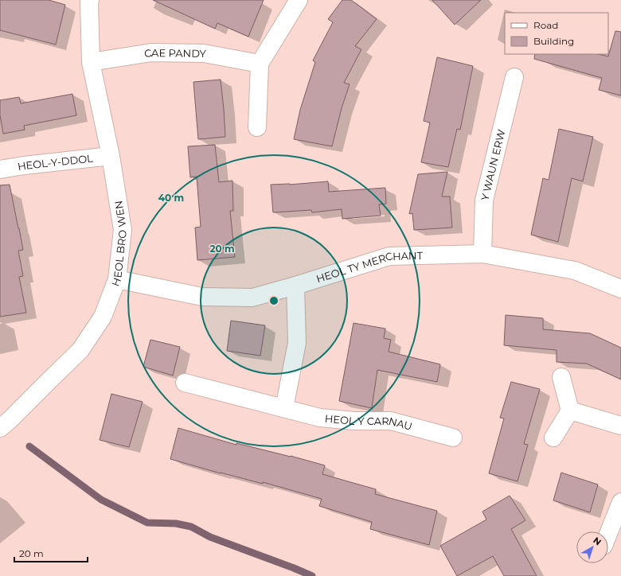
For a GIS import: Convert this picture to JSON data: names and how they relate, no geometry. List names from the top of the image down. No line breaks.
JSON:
{"streets":{"street":["CAE PANDY","HEOL-Y-DDOL","Y WAUN ERW","HEOL BRO WEN","HEOL TY MERCHANT","HEOL Y CARNAU"]},"crossings":[["CAE PANDY","HEOL BRO WEN"],["HEOL-Y-DDOL","HEOL BRO WEN"],["Y WAUN ERW","HEOL TY MERCHANT"],["HEOL BRO WEN","HEOL TY MERCHANT"]],"legend":["Road","Building"],"scale_bar":"20 m","north":"top right","rings":["40 m","20 m"]}
